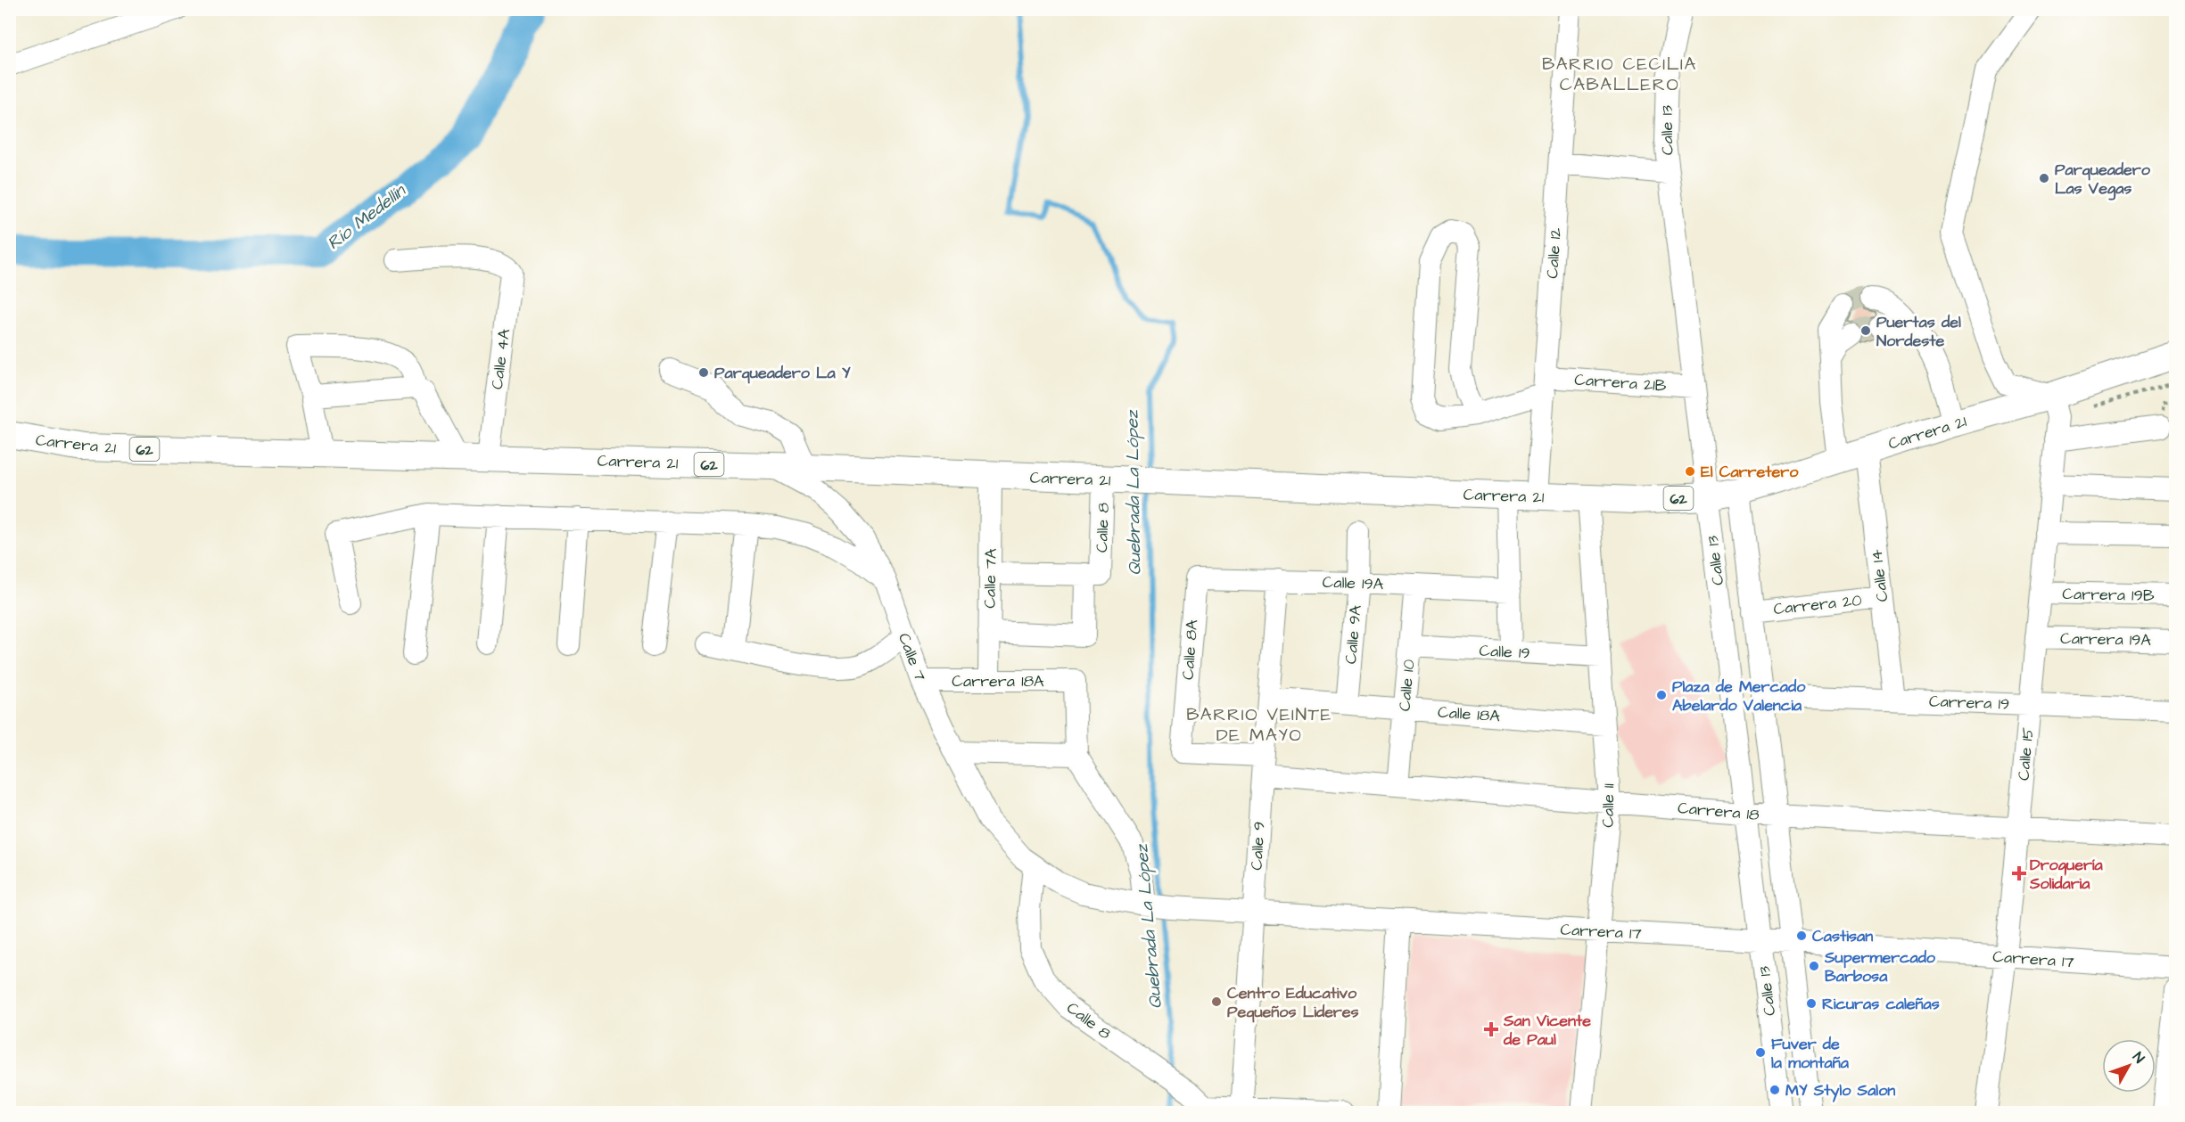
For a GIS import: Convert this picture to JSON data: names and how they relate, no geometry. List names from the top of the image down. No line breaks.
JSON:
{"streets":{"main road":["Carrera 21","62"],"street":["Calle 13","Calle 12","Calle 4A","Carrera 21B","Calle 8","Calle 14","Calle 7A","Calle 19A","Carrera 19B","Carrera 20","Calle 9A","Carrera 19A","Calle 8A","Calle 19","Calle 7","Carrera 18A","Calle 10","Carrera 19","Calle 18A","Calle 15","Calle 11","Carrera 18","Calle 9","Carrera 17"]},"crossings":[["Calle 13","Carrera 21B"],["Calle 13","Carrera 21"],["Calle 13","Carrera 20"],["Calle 13","Carrera 19"],["Calle 13","Carrera 18"],["Calle 13","Carrera 17"],["Calle 12","Carrera 21B"],["Calle 12","Carrera 21"],["Calle 4A","Carrera 21"],["Carrera 21","Calle 8"],["Carrera 21","Calle 14"],["Carrera 21","Calle 7A"],["Carrera 21","Calle 7"],["Carrera 21","Calle 15"],["Carrera 21","Calle 11"],["Calle 8","Calle 7A"],["Calle 8","Calle 7"],["Calle 8","Carrera 17"],["Calle 14","Carrera 20"],["Calle 14","Carrera 19"],["Calle 7A","Carrera 18A"],["Calle 19A","Calle 9A"],["Calle 19A","Calle 8A"],["Calle 19A","Calle 10"],["Calle 19A","Calle 9"],["Carrera 19B","Calle 15"],["Calle 9A","Calle 18A"],["Carrera 19A","Calle 15"],["Calle 8A","Carrera 18"],["Calle 19","Calle 10"],["Calle 19","Calle 11"],["Calle 7","Carrera 18A"],["Calle 7","Carrera 17"],["Calle 10","Calle 18A"],["Calle 10","Carrera 18"],["Carrera 19","Calle 15"],["Calle 18A","Calle 11"],["Calle 18A","Calle 9"],["Calle 15","Carrera 18"],["Calle 15","Carrera 17"],["Calle 11","Carrera 18"],["Calle 11","Carrera 17"],["Carrera 18","Calle 9"],["Calle 9","Carrera 17"]],"districts":["BARRIO CECILIA CABALLERO","BARRIO VEINTE DE MAYO"],"water":["Río Medellín","Quebrada La López"],"places":{"other":["Parqueadero Las Vegas","Puertas del Nordeste","Parqueadero La Y","El Carretero","Plaza de Mercado Abelardo Valencia","Castisan","Supermercado Barbosa","Centro Educativo Pequeños Lideres","Ricuras caleñas","Fuver de la montaña","MY Stylo Salon"],"health":["Droguería Solidaria","San Vicente de Paul"]},"north":"top right"}
